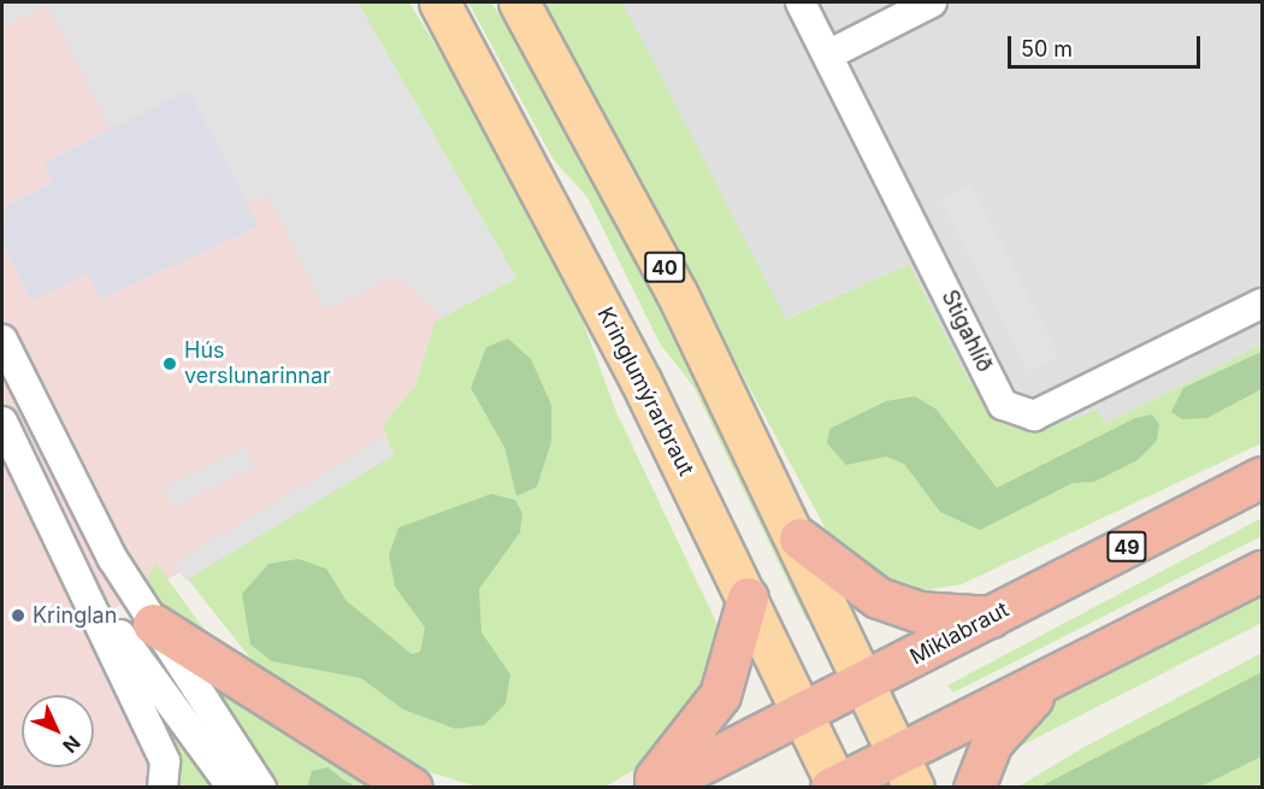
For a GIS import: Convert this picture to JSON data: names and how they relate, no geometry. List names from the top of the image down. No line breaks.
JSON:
{"streets":{"highway":["49","Miklabraut"],"main road":["40","Kringlumýrarbraut"],"street":["Stigahlíð"]},"crossings":[["40","Miklabraut"],["Kringlumýrarbraut","Miklabraut"]],"places":["Hús verslunarinnar","Kringlan"],"scale_bar":"50 m","north":"bottom right"}
